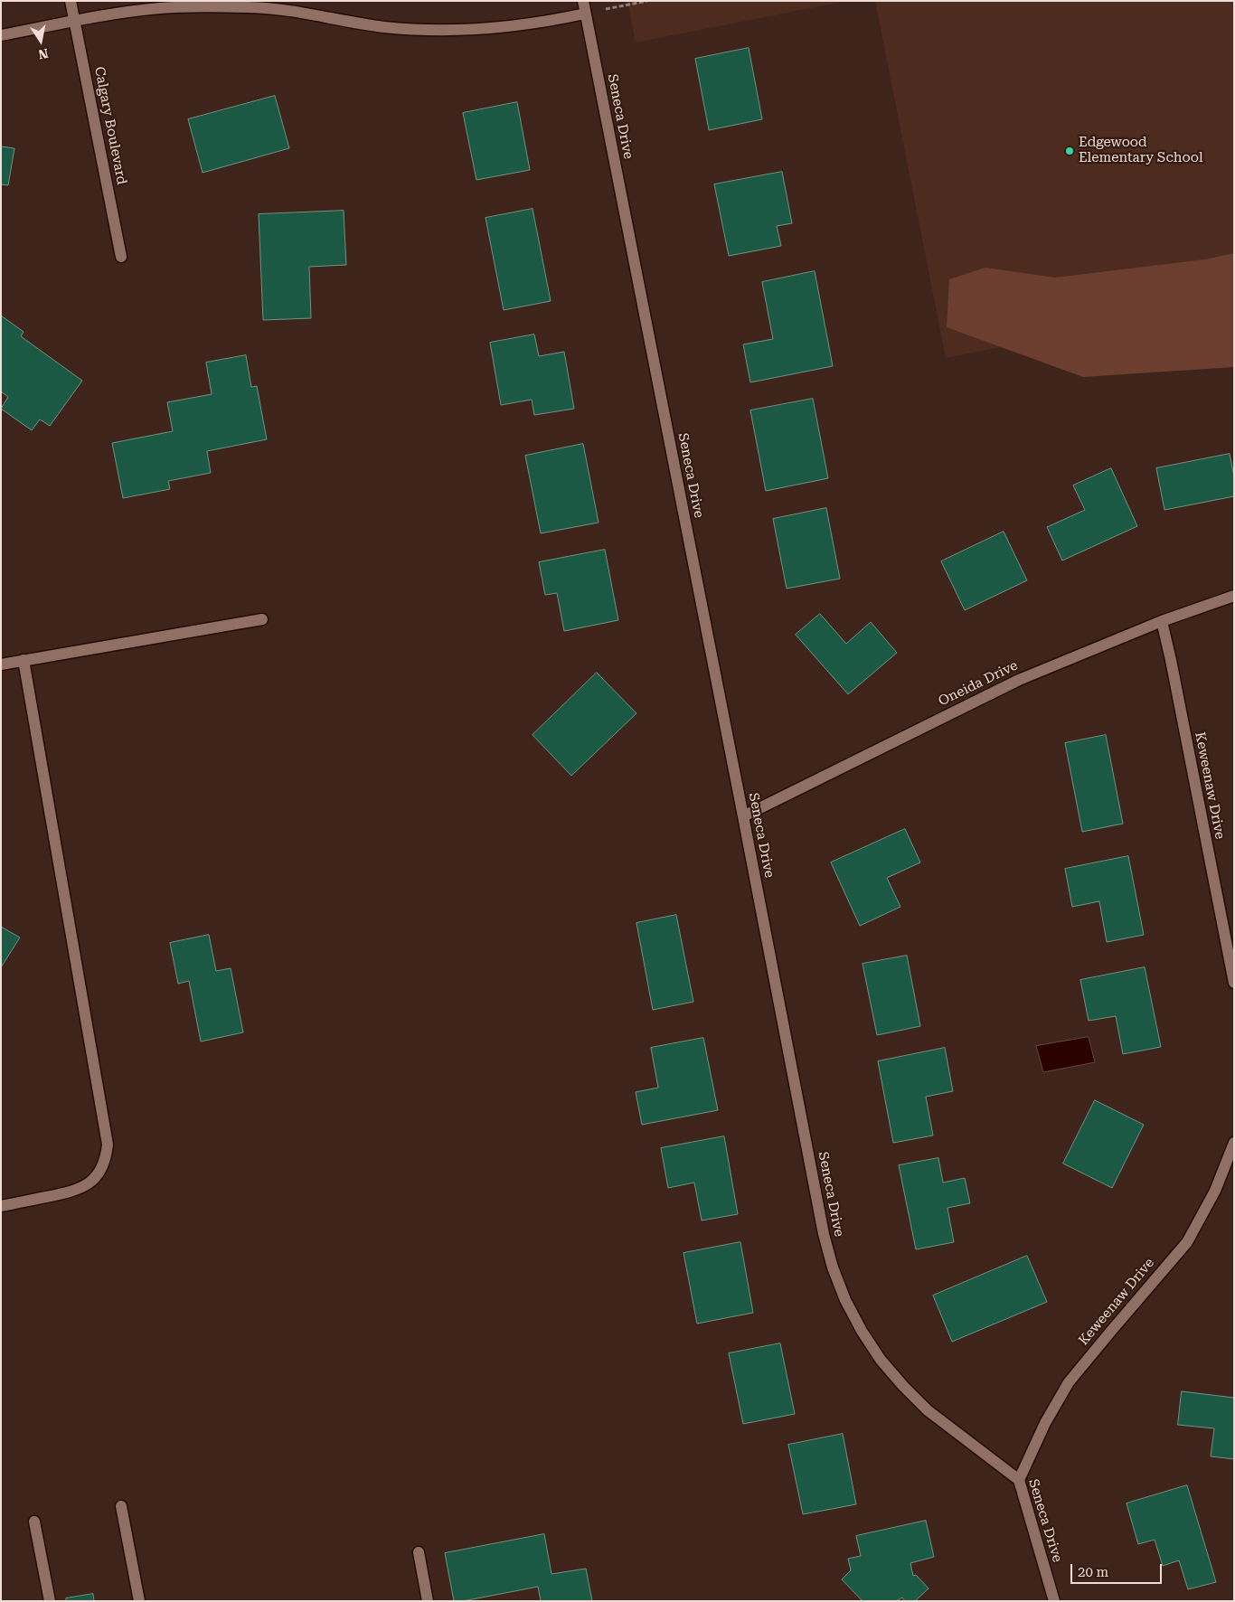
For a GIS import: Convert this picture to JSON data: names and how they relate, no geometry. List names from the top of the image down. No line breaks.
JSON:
{"streets":{"street":["Seneca Drive","Calgary Boulevard","Oneida Drive","Keweenaw Drive"]},"crossings":[["Seneca Drive","Oneida Drive"],["Seneca Drive","Keweenaw Drive"],["Oneida Drive","Keweenaw Drive"]],"places":["Edgewood Elementary School"],"scale_bar":"20 m","north":"bottom"}
